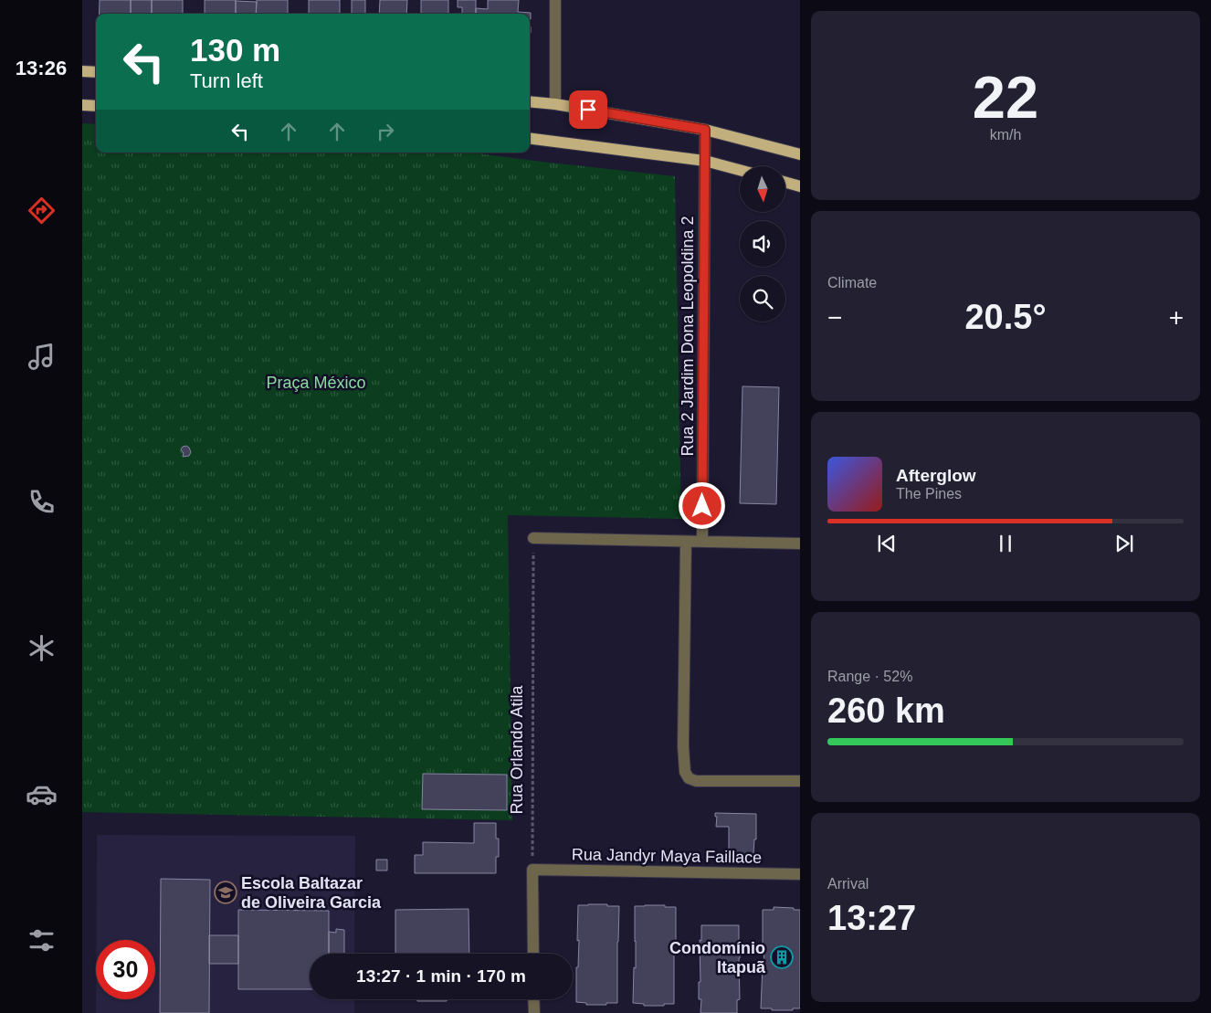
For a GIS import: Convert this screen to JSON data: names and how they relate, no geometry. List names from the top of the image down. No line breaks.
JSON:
{"streets":{"street":["Rua 2 Jardim Dona Leopoldina 2","Rua Jandyr Maya Faillace"],"path":["Rua Orlando Atila"]},"crossings":[["Rua Orlando Atila","Rua Jandyr Maya Faillace"]],"parks":["Praça México"],"places":{"school or university":["Escola Baltazar de Oliveira Garcia"],"building":["Condomínio Itapuã"]},"north":"bottom","page":{"tabs":"13:26","tile":[["22","km/h"],"Climate",["Range · 52%","260 km"],["Arrival","13:27"]],"turn":["130 m","Turn left"],"heat":["−","20.5°","+"],"song":["Afterglow","The Pines"],"limit":"30","trip":"13:27 · 1 min · 170 m"}}
